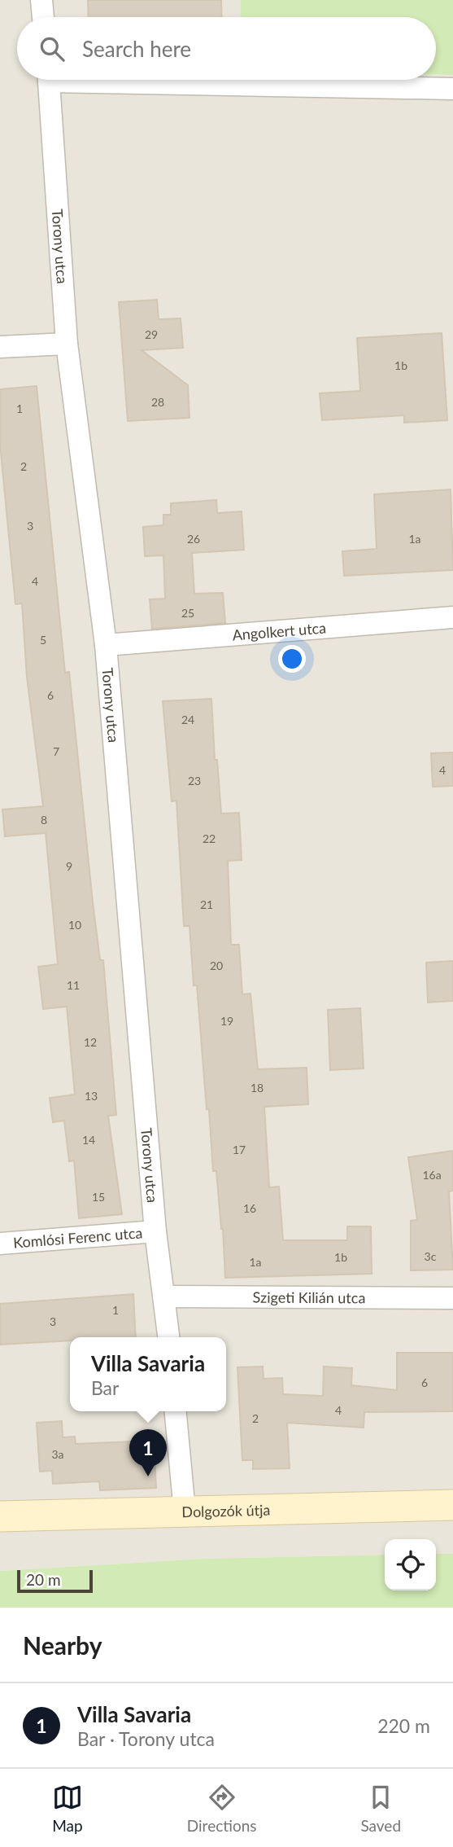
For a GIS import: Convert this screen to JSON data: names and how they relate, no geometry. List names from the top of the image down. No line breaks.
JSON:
{"streets":{"main road":["Dolgozók útja"],"street":["Torony utca","Angolkert utca","Komlósi Ferenc utca","Szigeti Kilián utca"]},"crossings":[["Torony utca","Angolkert utca"],["Torony utca","Komlósi Ferenc utca"],["Torony utca","Szigeti Kilián utca"]],"house_numbers":["29","1b","28","1","2","3","26","1a","4","25","5","6","24","7","4","23","8","22","9","21","10","20","11","19","12","18","13","14","17","16a","15","16","3c","1b","1a","1","3","6","4","2","3a"],"scale_bar":"20 m","page":{"search":"Search here","popup":["Villa Savaria","Bar"],"pins":"1","scale":"20 m","heading":"Nearby","list":[{"mark":"1","name":"Villa Savaria","note":"Bar · Torony utca","value":"220 m"}],"nav":["Map","Directions","Saved"]}}
